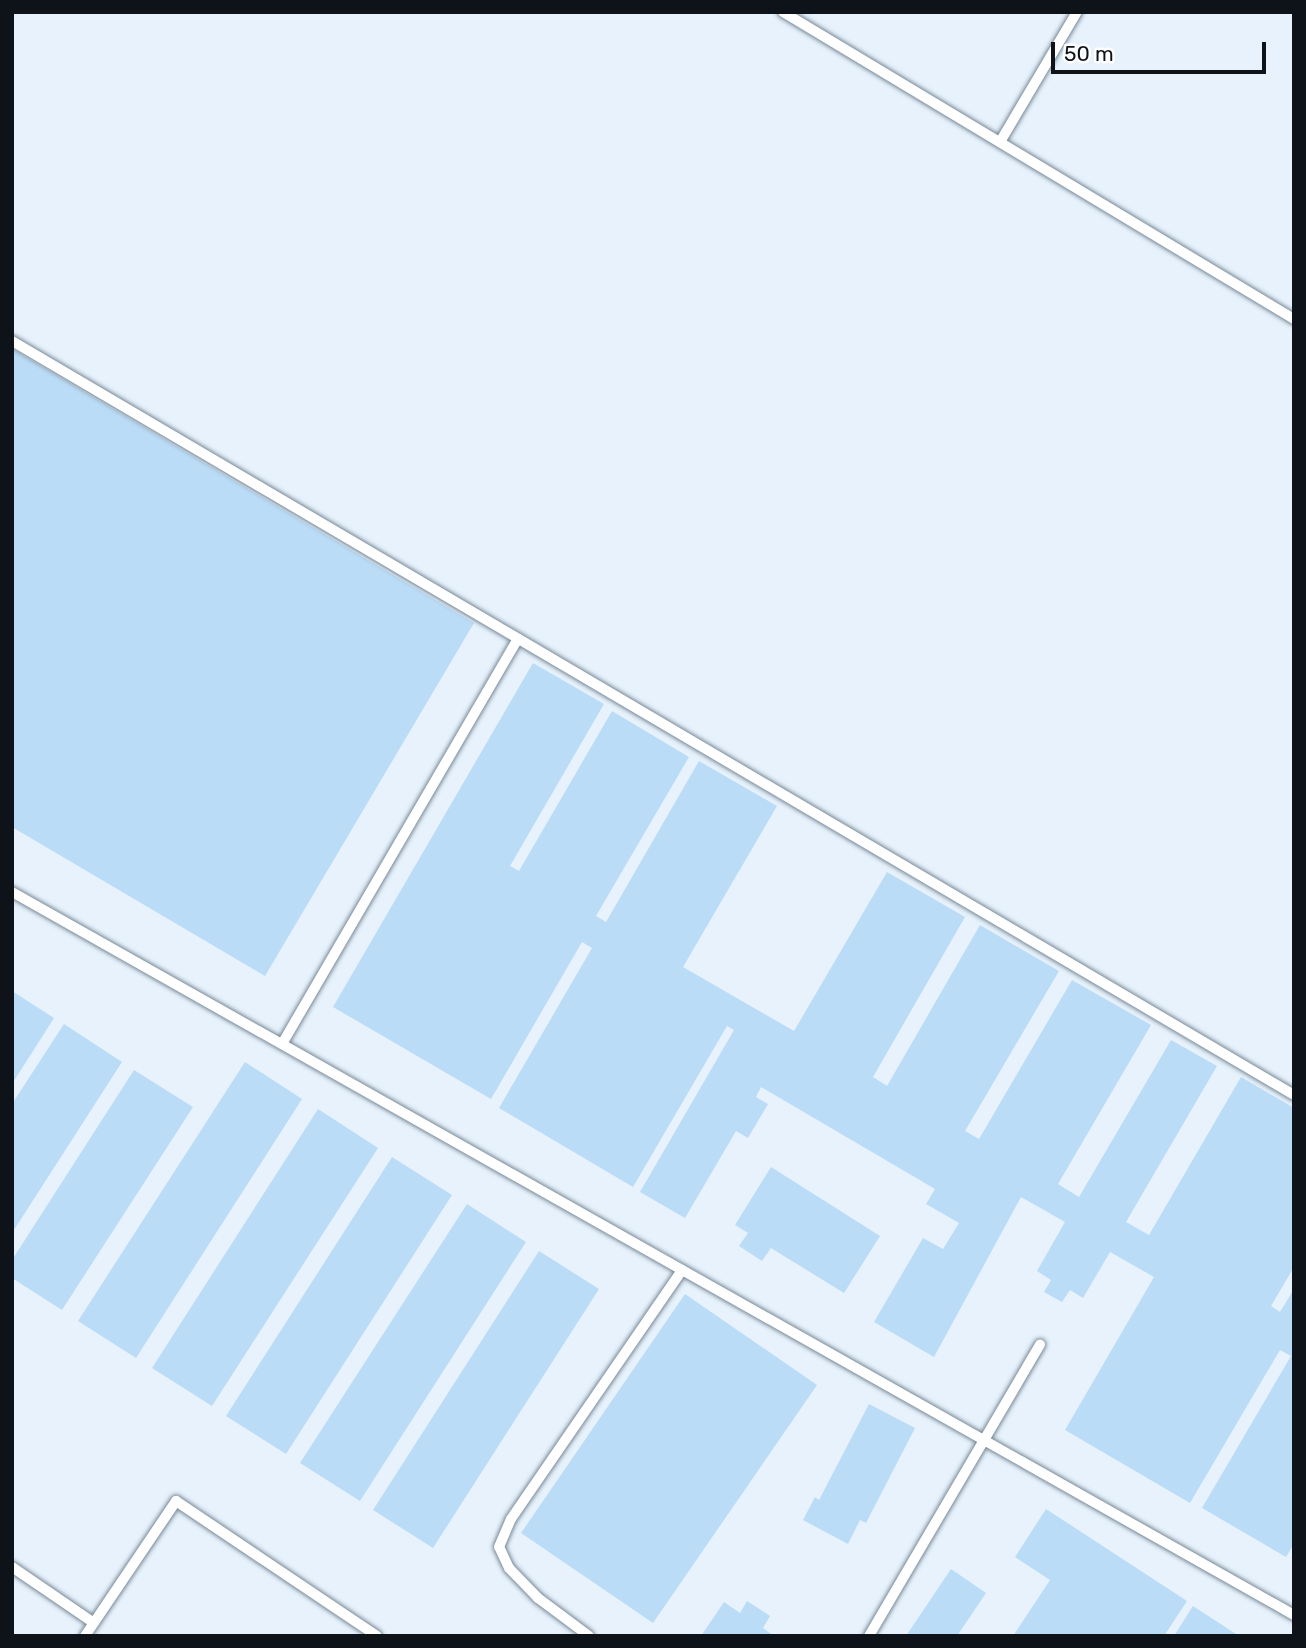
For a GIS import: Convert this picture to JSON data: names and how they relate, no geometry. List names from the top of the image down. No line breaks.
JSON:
{"scale_bar":"50 m"}
